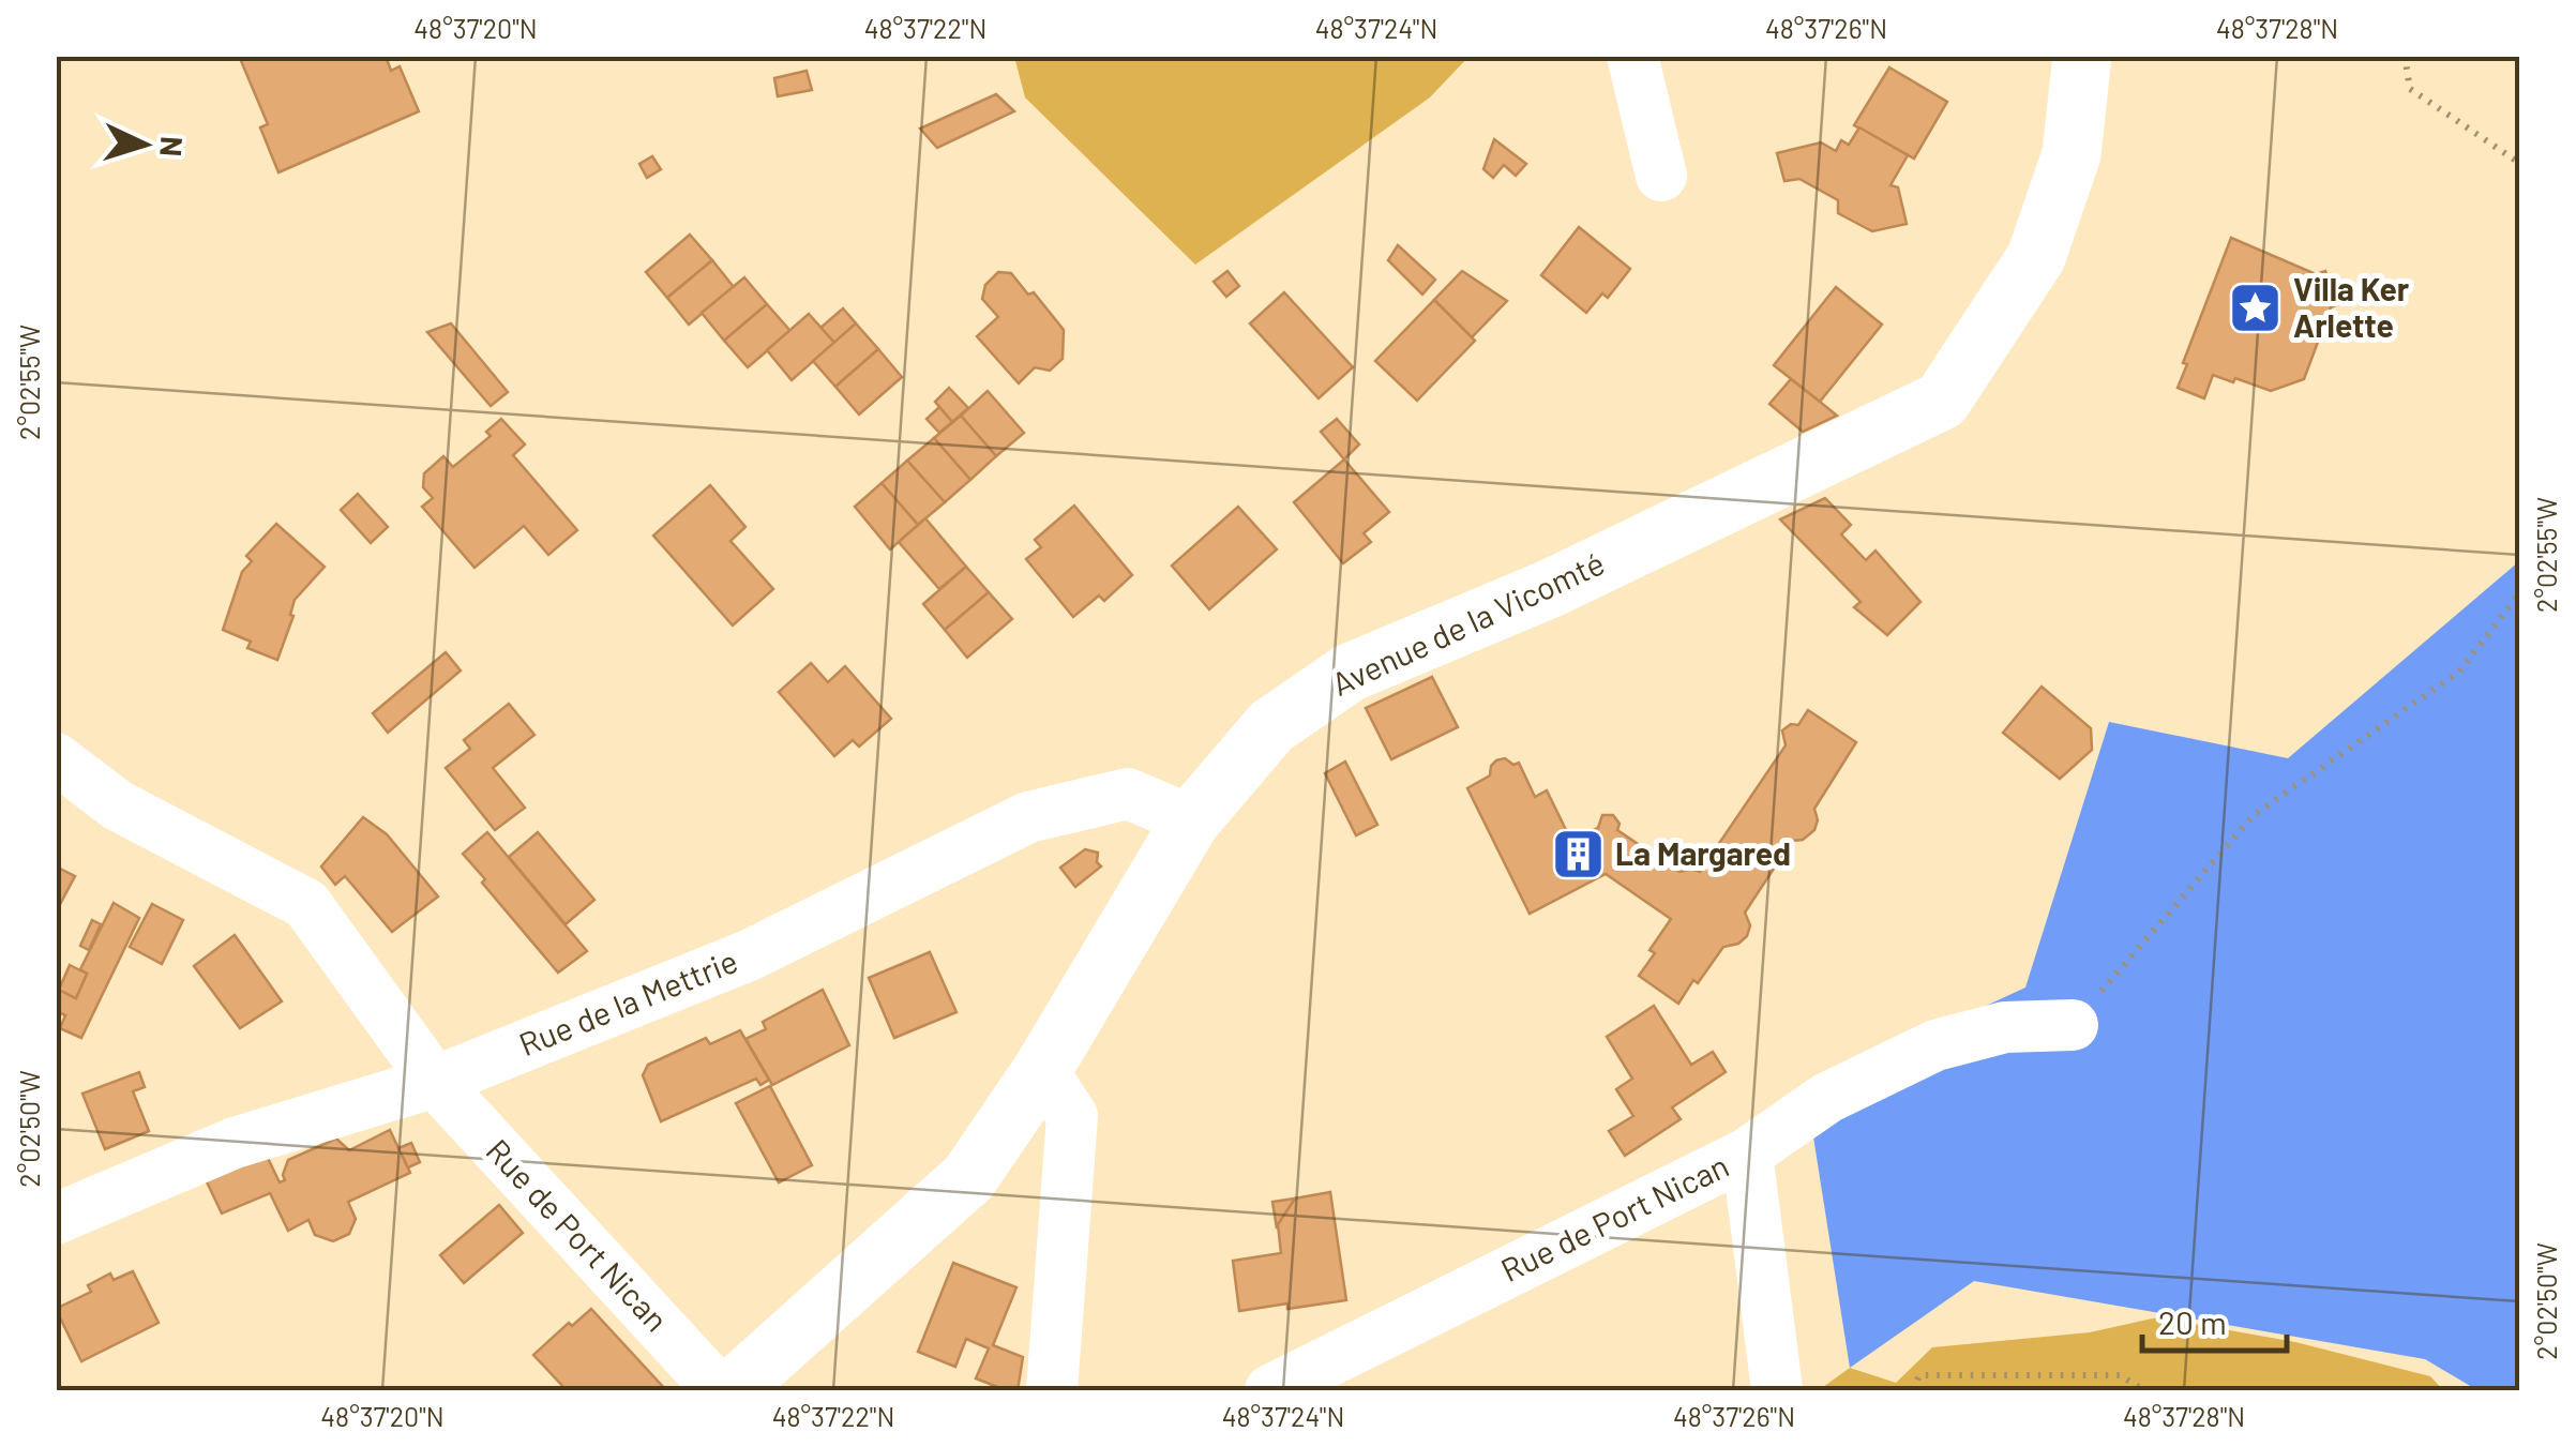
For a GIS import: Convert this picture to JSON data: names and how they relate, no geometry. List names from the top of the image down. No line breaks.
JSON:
{"streets":{"main road":["Avenue de la Vicomté"],"street":["Rue de la Mettrie","Rue de Port Nican"]},"crossings":[["Avenue de la Vicomté","Rue de la Mettrie"],["Rue de la Mettrie","Rue de Port Nican"]],"places":{"place":["Villa Ker Arlette"],"building":["La Margared"]},"scale_bar":"20 m","north":"right","coordinates":["48°37'20\"N","48°37'22\"N","48°37'24\"N","48°37'26\"N","48°37'28\"N","2°02'55\"W","2°02'50\"W"]}
